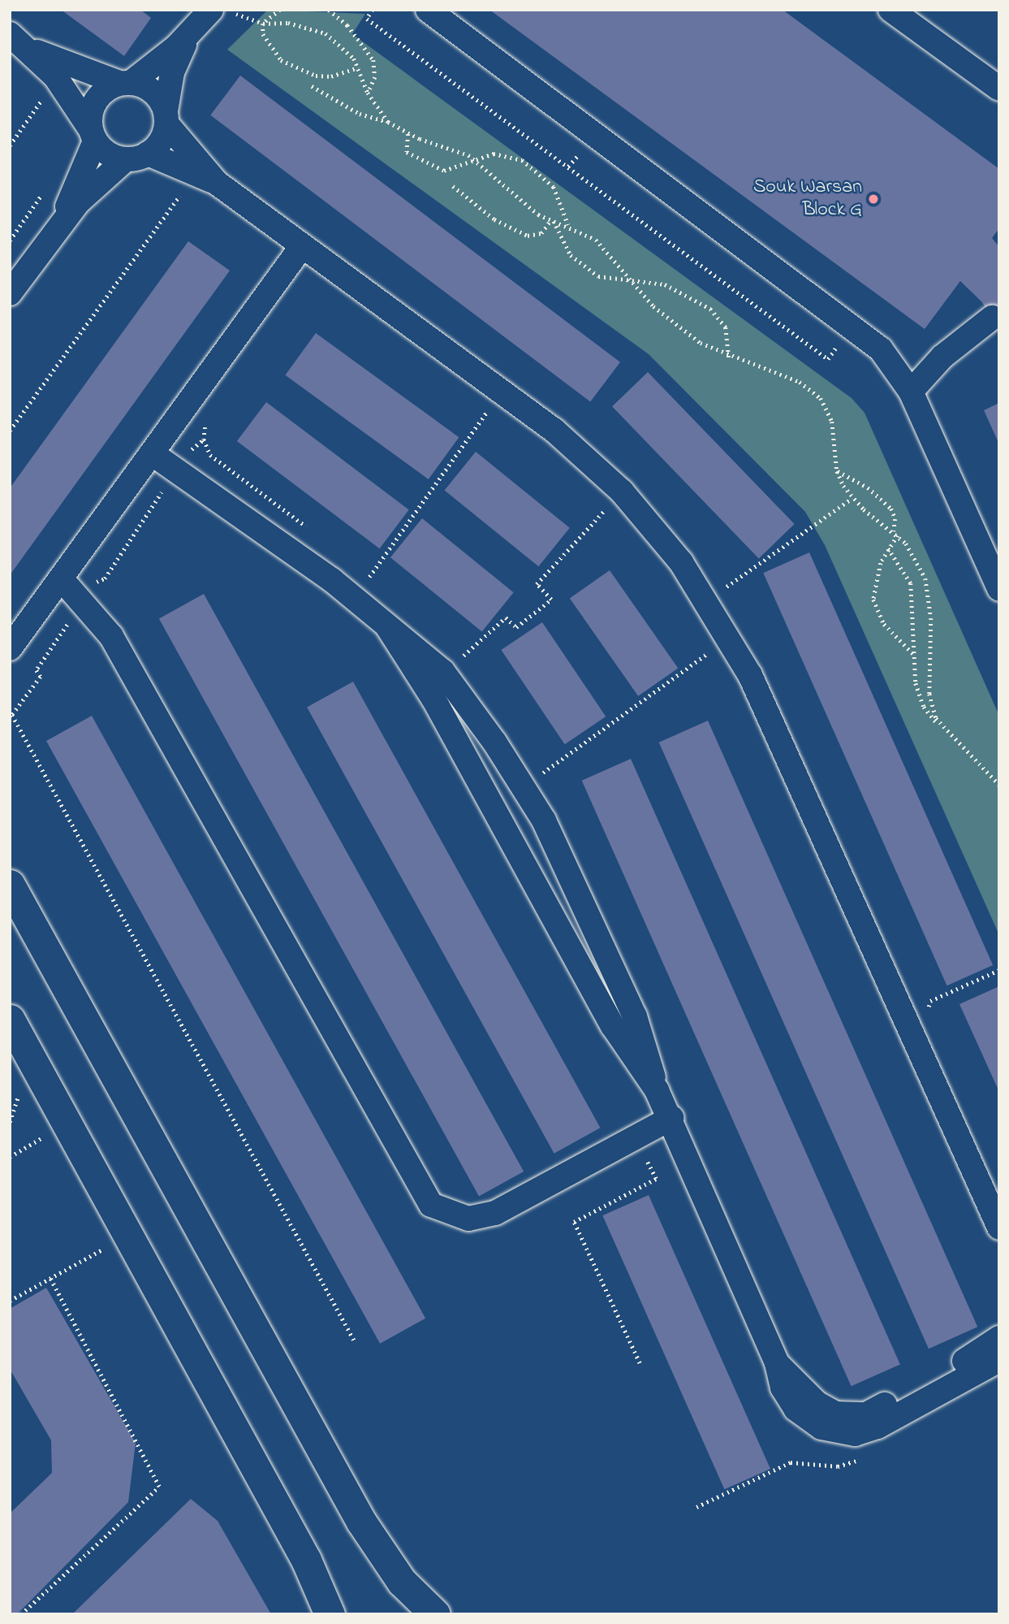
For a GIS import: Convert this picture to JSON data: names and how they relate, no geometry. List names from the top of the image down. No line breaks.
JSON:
{"places":["Souk Warsan Block G"]}
